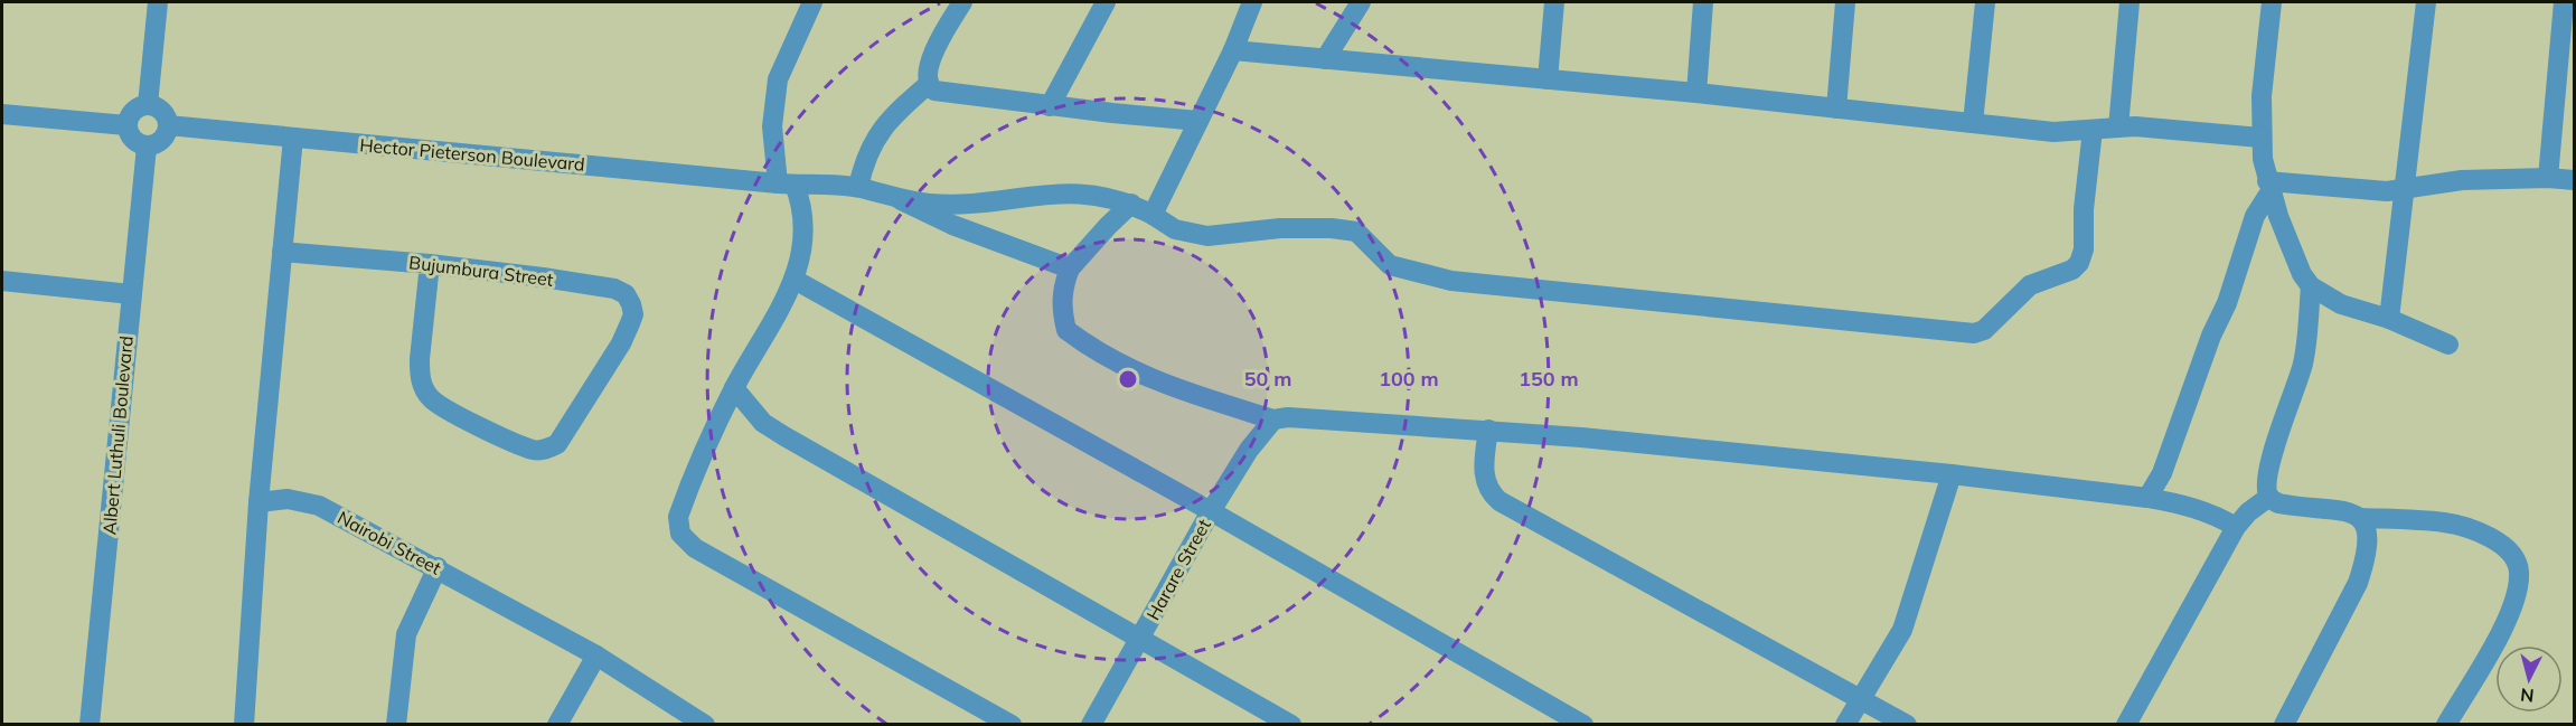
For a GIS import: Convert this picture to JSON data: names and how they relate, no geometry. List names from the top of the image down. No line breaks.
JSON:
{"streets":{"street":["Hector Pieterson Boulevard","Bujumbura Street","Albert Luthuli Boulevard","Nairobi Street","Harare Street"]},"crossings":[["Hector Pieterson Boulevard","Albert Luthuli Boulevard"]],"north":"bottom","rings":["50 m","100 m","150 m"]}
